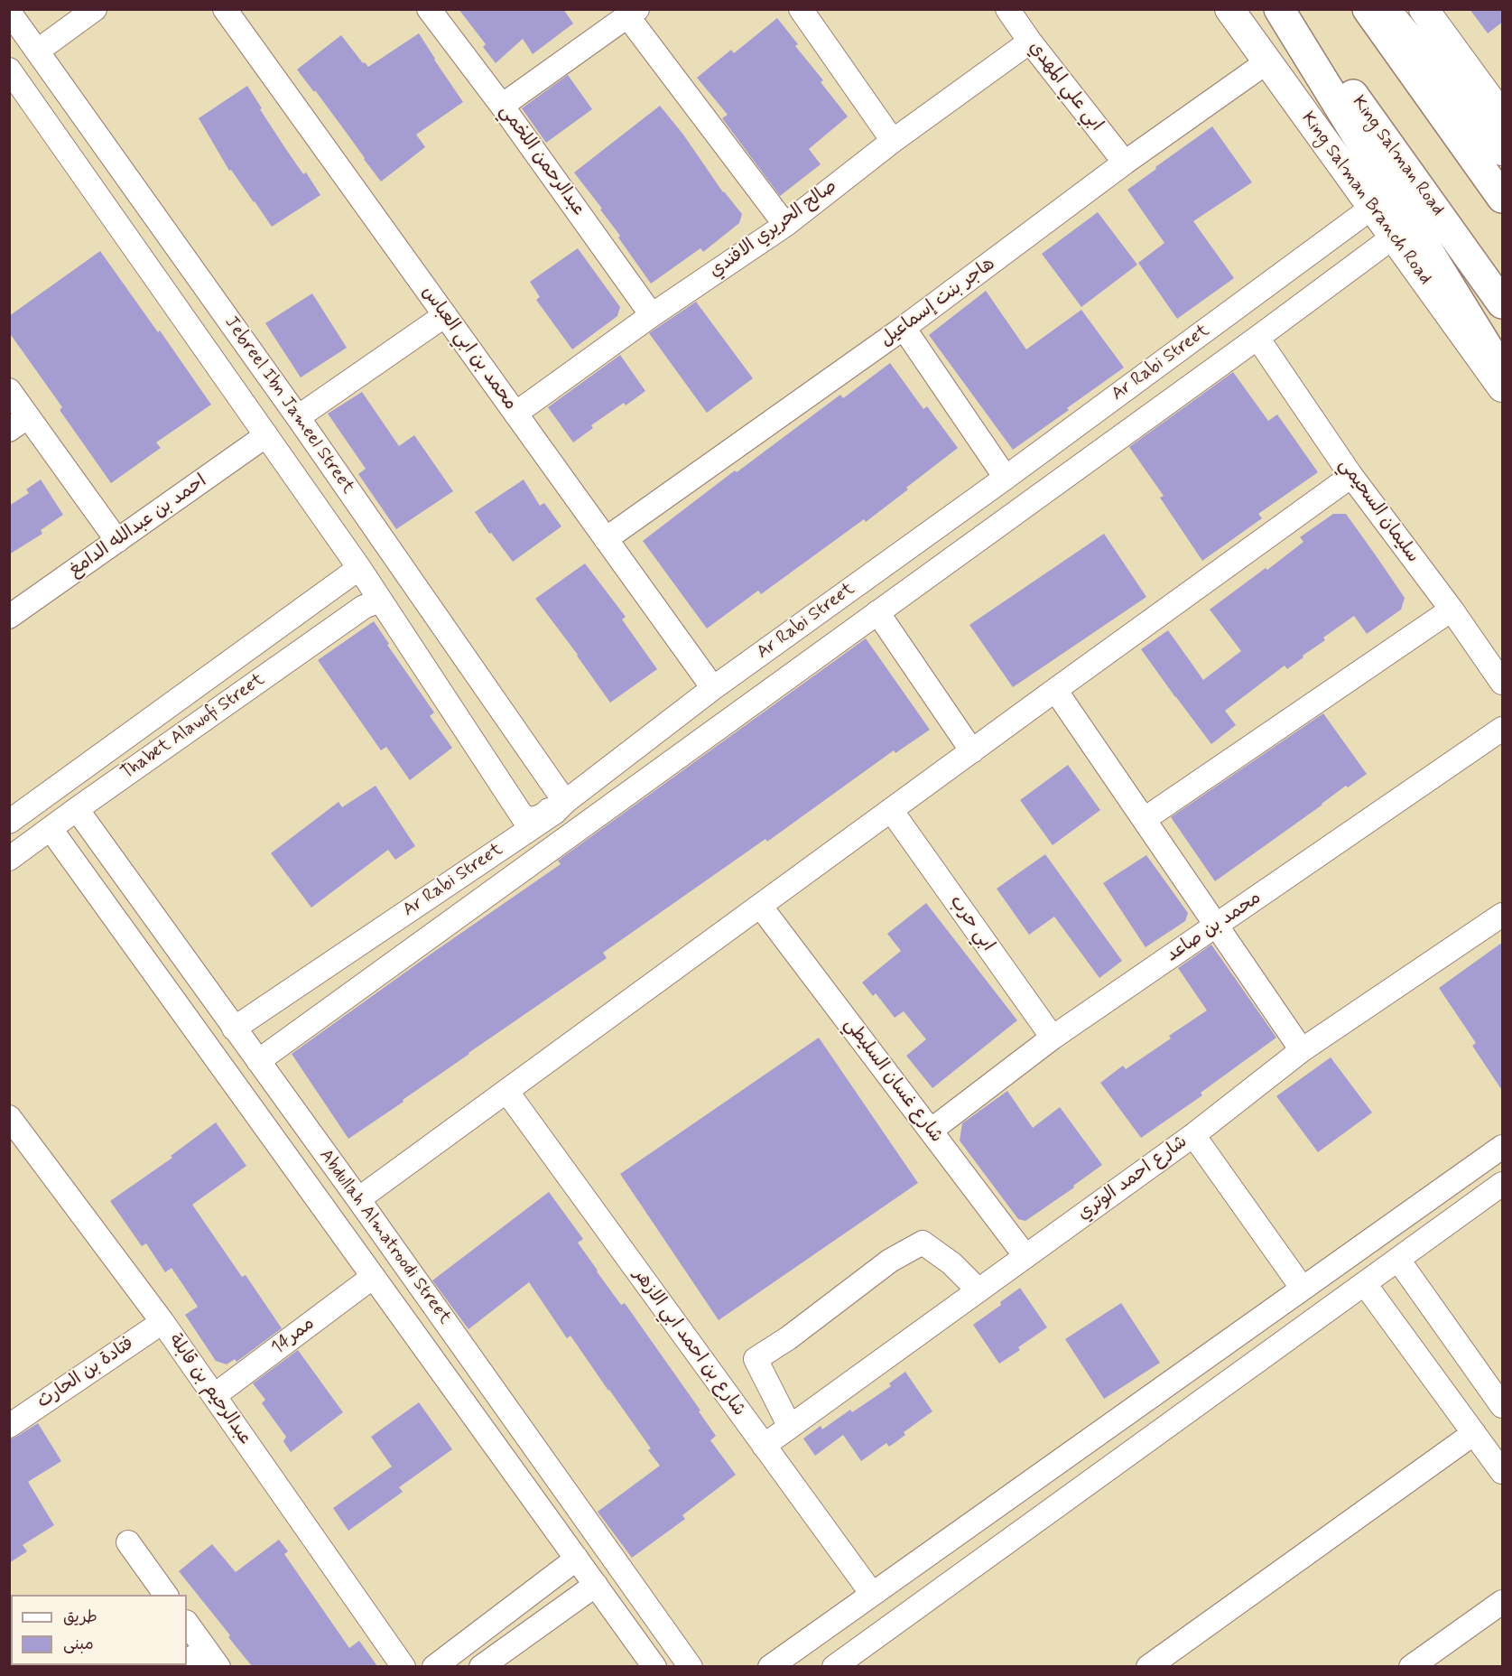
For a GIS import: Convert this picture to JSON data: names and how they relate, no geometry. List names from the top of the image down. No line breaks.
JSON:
{"streets":{"highway":["King Salman Road"],"main road":["King Salman Branch Road"],"street":["ابي علي المهدي","عبدالرحمن اللخمي","صالح الحريري الافندي","هاجر بنت إسماعيل","محمد بن ابي العباس","Ar Rabi Street","Jebreel Ibn Jameel Street","سليمان السحيمي","احمد بن عبدالله الدامغ","Thabet Alawofi Street","ابي حرب","محمد بن صاعد","شارع غسان السليطي","شارع احمد الوتري","Abdullah Almatroodi Street","ممر14","شارع بن احمد ابي الازهر","فتادة بن الحارث","عبدالرحيم بن قابلة"]},"crossings":[["ابي علي المهدي","صالح الحريري الافندي"],["ابي علي المهدي","هاجر بنت إسماعيل"],["عبدالرحمن اللخمي","صالح الحريري الافندي"],["King Salman Branch Road","هاجر بنت إسماعيل"],["King Salman Branch Road","Ar Rabi Street"],["صالح الحريري الافندي","محمد بن ابي العباس"],["هاجر بنت إسماعيل","محمد بن ابي العباس"],["محمد بن ابي العباس","Ar Rabi Street"],["Ar Rabi Street","Jebreel Ibn Jameel Street"],["Ar Rabi Street","سليمان السحيمي"],["Ar Rabi Street","Abdullah Almatroodi Street"],["Jebreel Ibn Jameel Street","احمد بن عبدالله الدامغ"],["Jebreel Ibn Jameel Street","Thabet Alawofi Street"],["Thabet Alawofi Street","Abdullah Almatroodi Street"],["ابي حرب","محمد بن صاعد"],["محمد بن صاعد","شارع غسان السليطي"],["شارع غسان السليطي","شارع احمد الوتري"],["شارع احمد الوتري","شارع بن احمد ابي الازهر"],["Abdullah Almatroodi Street","ممر14"],["ممر14","عبدالرحيم بن قابلة"],["فتادة بن الحارث","عبدالرحيم بن قابلة"]],"legend":["طريق","مبنى"]}
